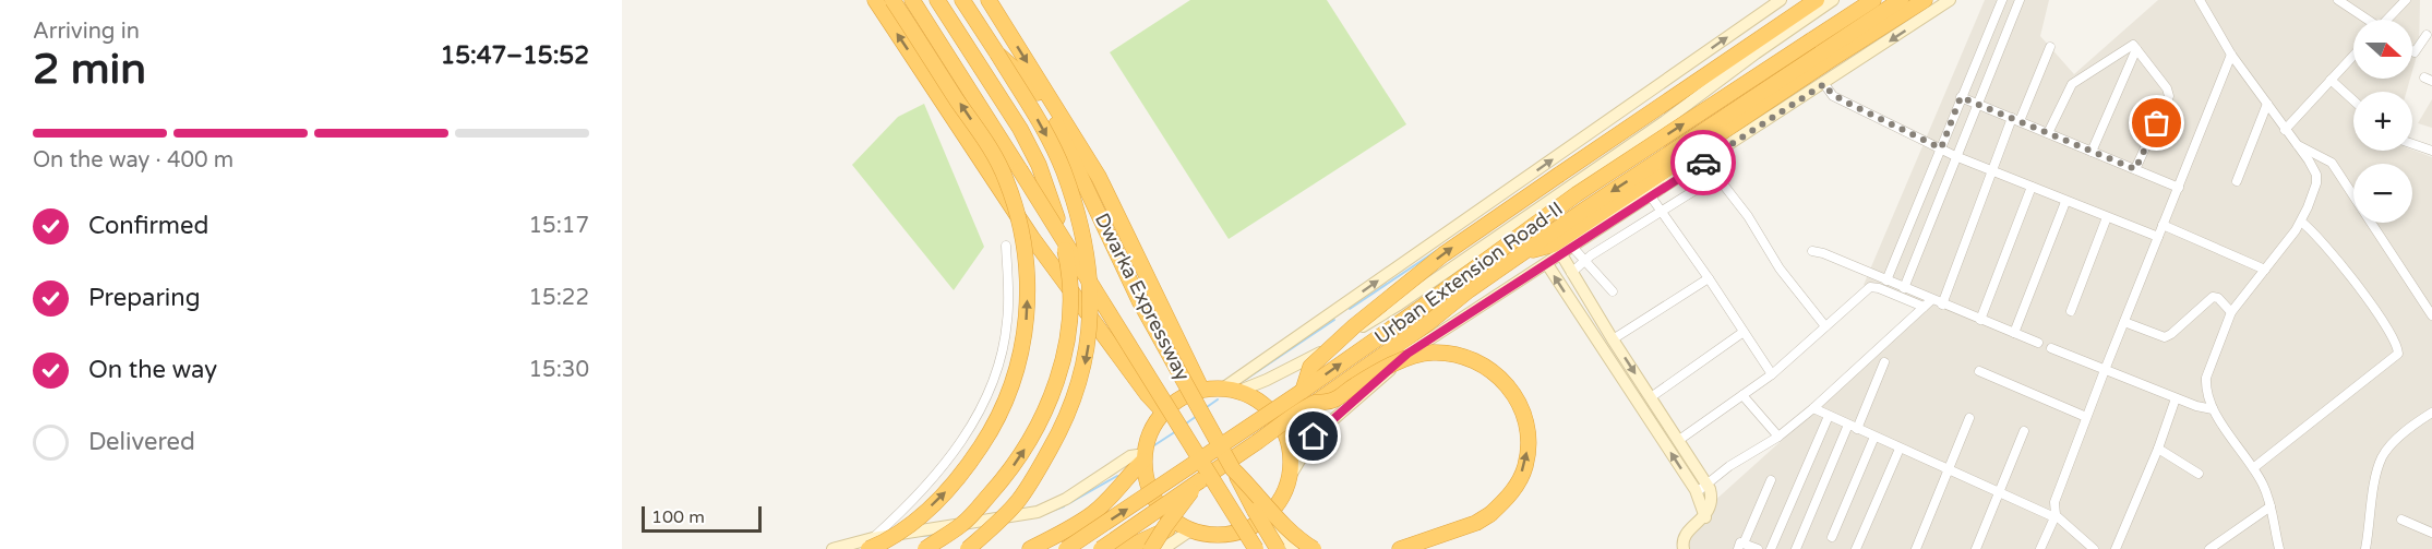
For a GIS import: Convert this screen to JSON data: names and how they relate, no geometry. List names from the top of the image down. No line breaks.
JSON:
{"streets":{"highway":["Urban Extension Road-II","Dwarka Expressway"]},"scale_bar":"100 m","north":"right","page":{"heading":["2 min","Arriving in","15:47–15:52"],"map_buttons":["+","−"],"bar":"On the way · 400 m","list":[["Confirmed","15:17"],["Preparing","15:22"],["On the way","15:30"],"Delivered"],"scale":"100 m"}}
